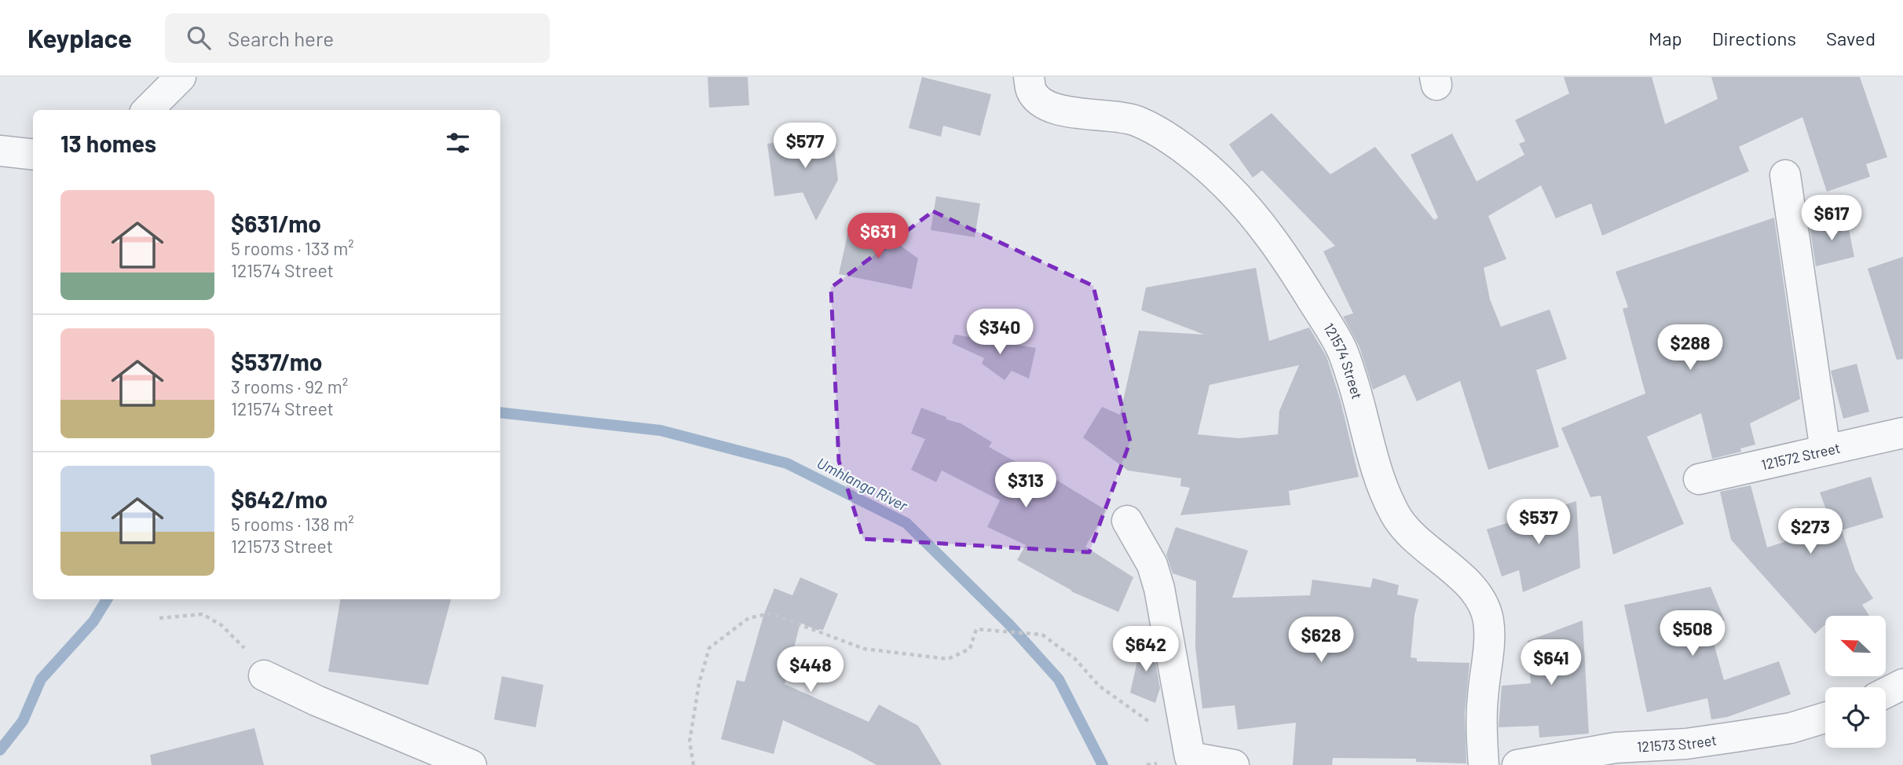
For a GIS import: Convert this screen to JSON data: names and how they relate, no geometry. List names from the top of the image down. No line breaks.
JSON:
{"streets":{"street":["121574 Street","121572 Street","121573 Street"]},"water":["Umhlanga River"],"north":"top left","page":{"header":"Keyplace","search":"Search here","nav":["Map","Directions","Saved"],"heading":"13 homes","price":["$577","$617","$631","$340","$288","$313","$537","$273","$508","$628","$642","$641","$448"],"list":[{"name":"$631/mo","note":"5 rooms · 133 m² · 121574 Street"},{"name":"$537/mo","note":"3 rooms · 92 m² · 121574 Street"},{"name":"$642/mo","note":"5 rooms · 138 m² · 121573 Street"}]}}
